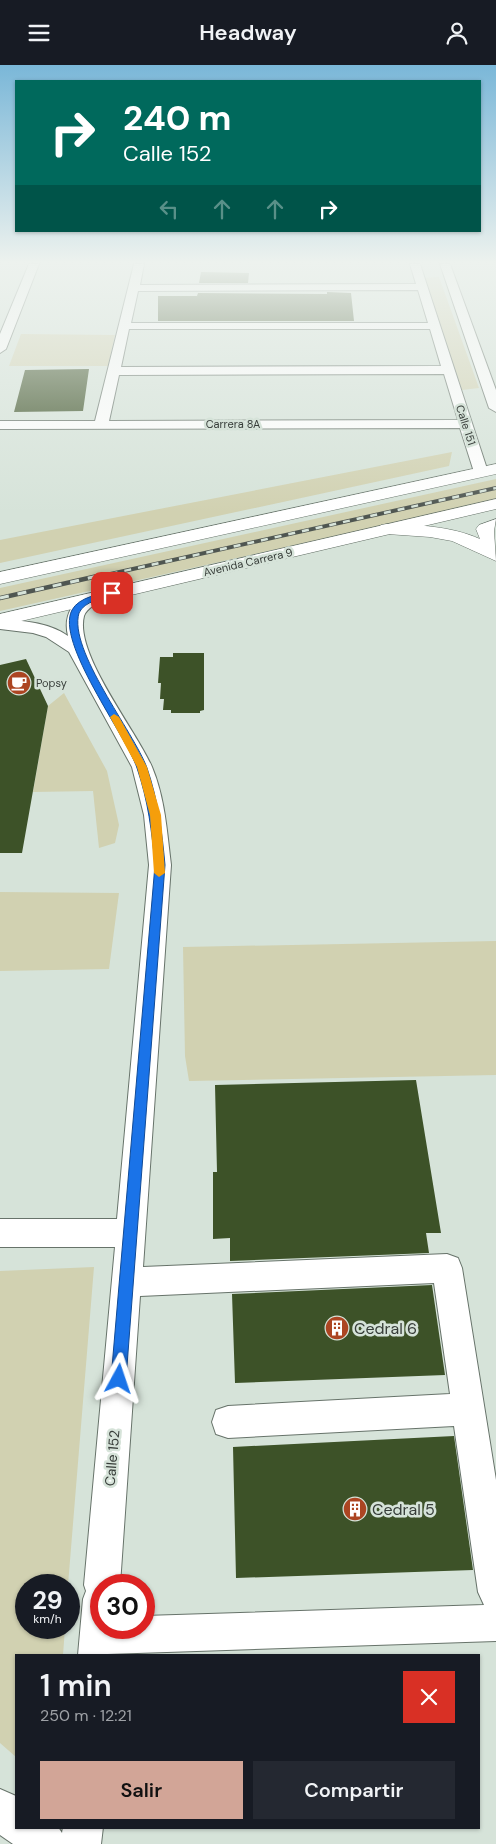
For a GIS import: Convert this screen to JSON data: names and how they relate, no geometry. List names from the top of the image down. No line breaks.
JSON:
{"streets":{"main road":["Avenida Carrera 9"],"street":["Carrera 8A","Calle 151","Calle 152"]},"crossings":[["Carrera 8A","Calle 151"],["Avenida Carrera 9","Calle 152"]],"places":{"cafe":["Popsy"],"building":["Cedral 6","Cedral 5"]},"page":{"header":"Headway","turn":["240 m","Calle 152"],"speed":"29 km/h","limit":"30","heading":["1 min","250 m · 12:21"],"buttons":["Salir","Compartir"]}}
